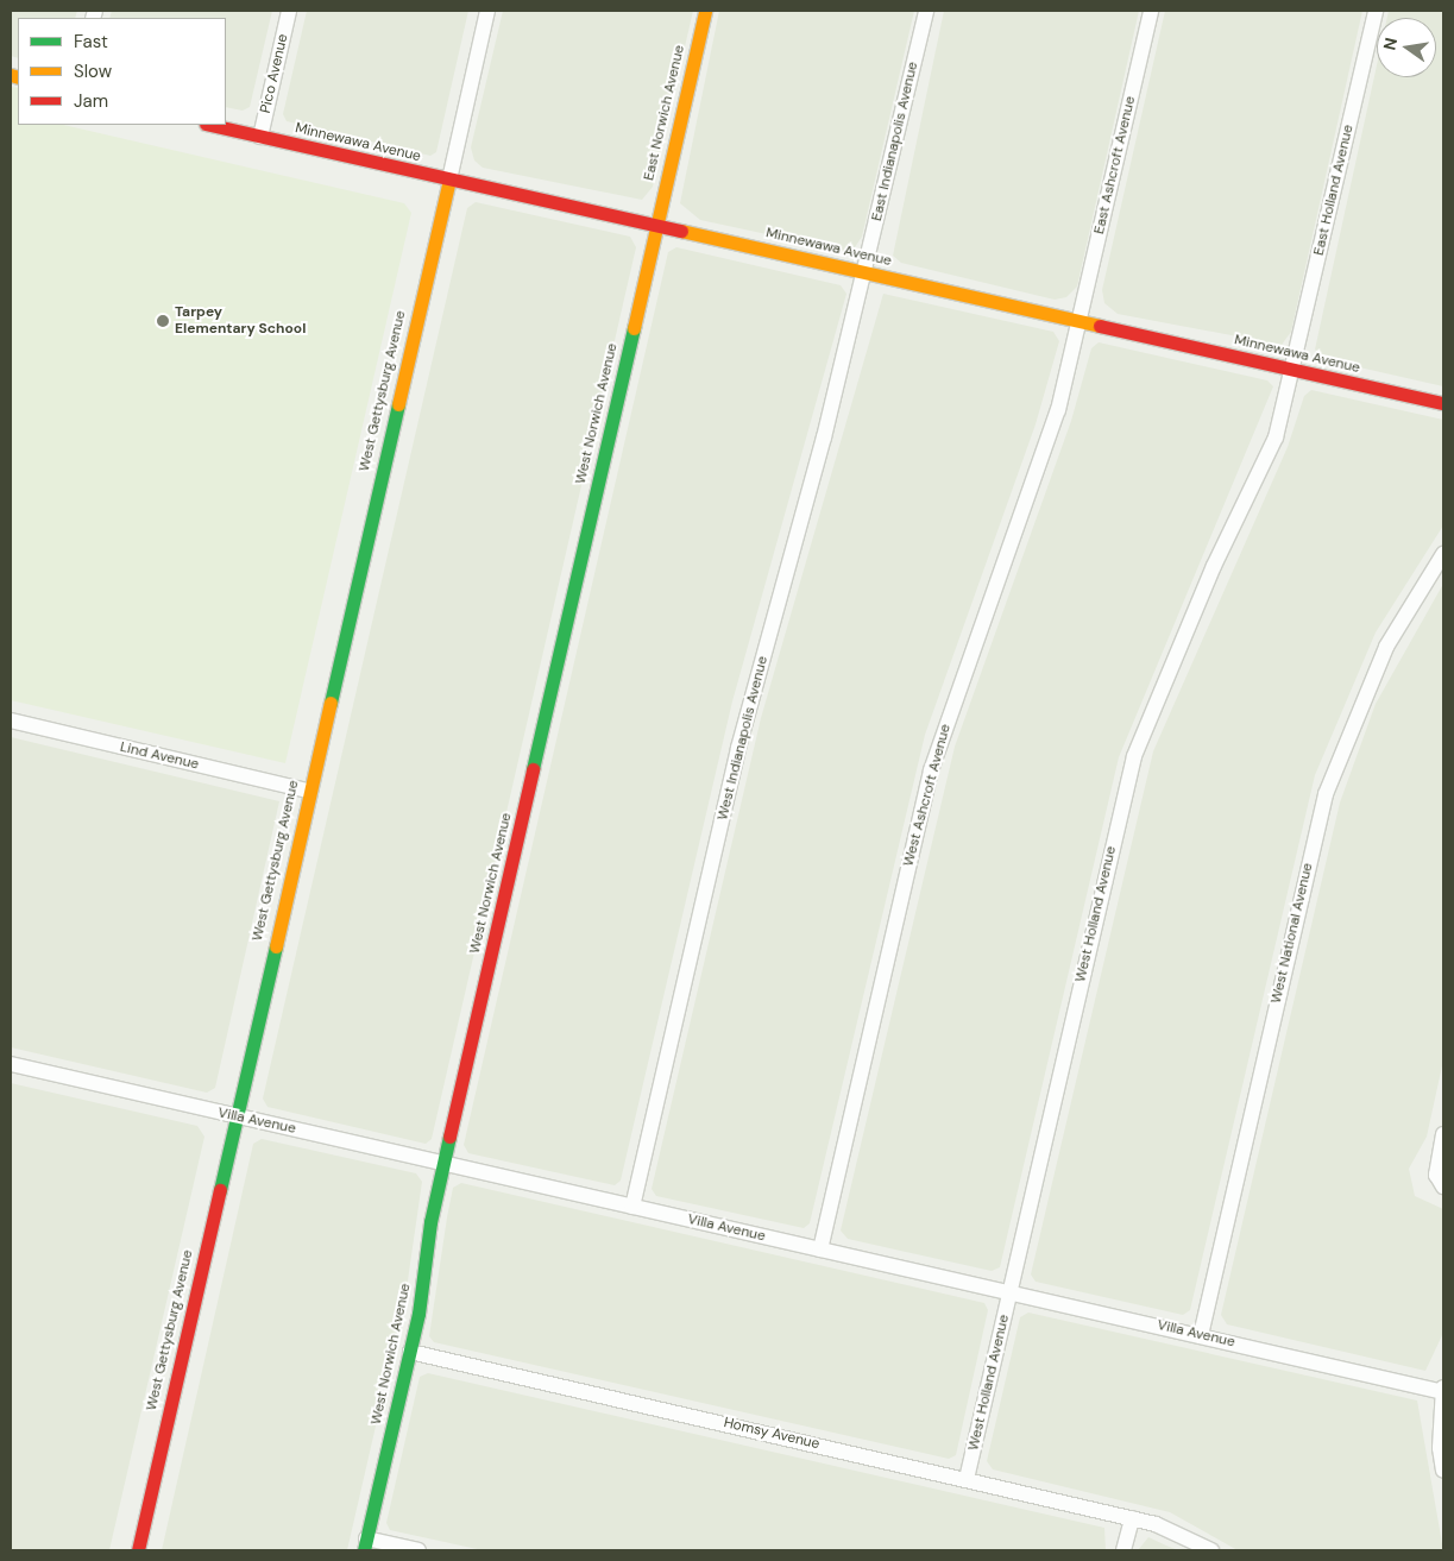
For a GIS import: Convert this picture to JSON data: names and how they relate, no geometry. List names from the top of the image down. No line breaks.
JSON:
{"streets":{"street":["Pico Avenue","East Norwich Avenue","East Indianapolis Avenue","Minnewawa Avenue","East Ashcroft Avenue","East Holland Avenue","West Gettysburg Avenue","West Norwich Avenue","West Indianapolis Avenue","Lind Avenue","West Ashcroft Avenue","West Holland Avenue","West National Avenue","Villa Avenue","Homsy Avenue"]},"crossings":[["Pico Avenue","Minnewawa Avenue"],["East Norwich Avenue","Minnewawa Avenue"],["East Norwich Avenue","West Norwich Avenue"],["East Indianapolis Avenue","Minnewawa Avenue"],["East Indianapolis Avenue","West Indianapolis Avenue"],["Minnewawa Avenue","East Ashcroft Avenue"],["Minnewawa Avenue","East Holland Avenue"],["Minnewawa Avenue","West Gettysburg Avenue"],["Minnewawa Avenue","West Norwich Avenue"],["Minnewawa Avenue","West Indianapolis Avenue"],["Minnewawa Avenue","West Ashcroft Avenue"],["Minnewawa Avenue","West Holland Avenue"],["East Ashcroft Avenue","West Ashcroft Avenue"],["East Holland Avenue","West Holland Avenue"],["West Gettysburg Avenue","Lind Avenue"],["West Gettysburg Avenue","Villa Avenue"],["West Norwich Avenue","Villa Avenue"],["West Norwich Avenue","Homsy Avenue"],["West Indianapolis Avenue","Villa Avenue"],["West Ashcroft Avenue","Villa Avenue"],["West Holland Avenue","Villa Avenue"],["West Holland Avenue","Homsy Avenue"],["West National Avenue","Villa Avenue"]],"places":["Tarpey Elementary School"],"legend":["Fast","Slow","Jam"],"north":"left"}
